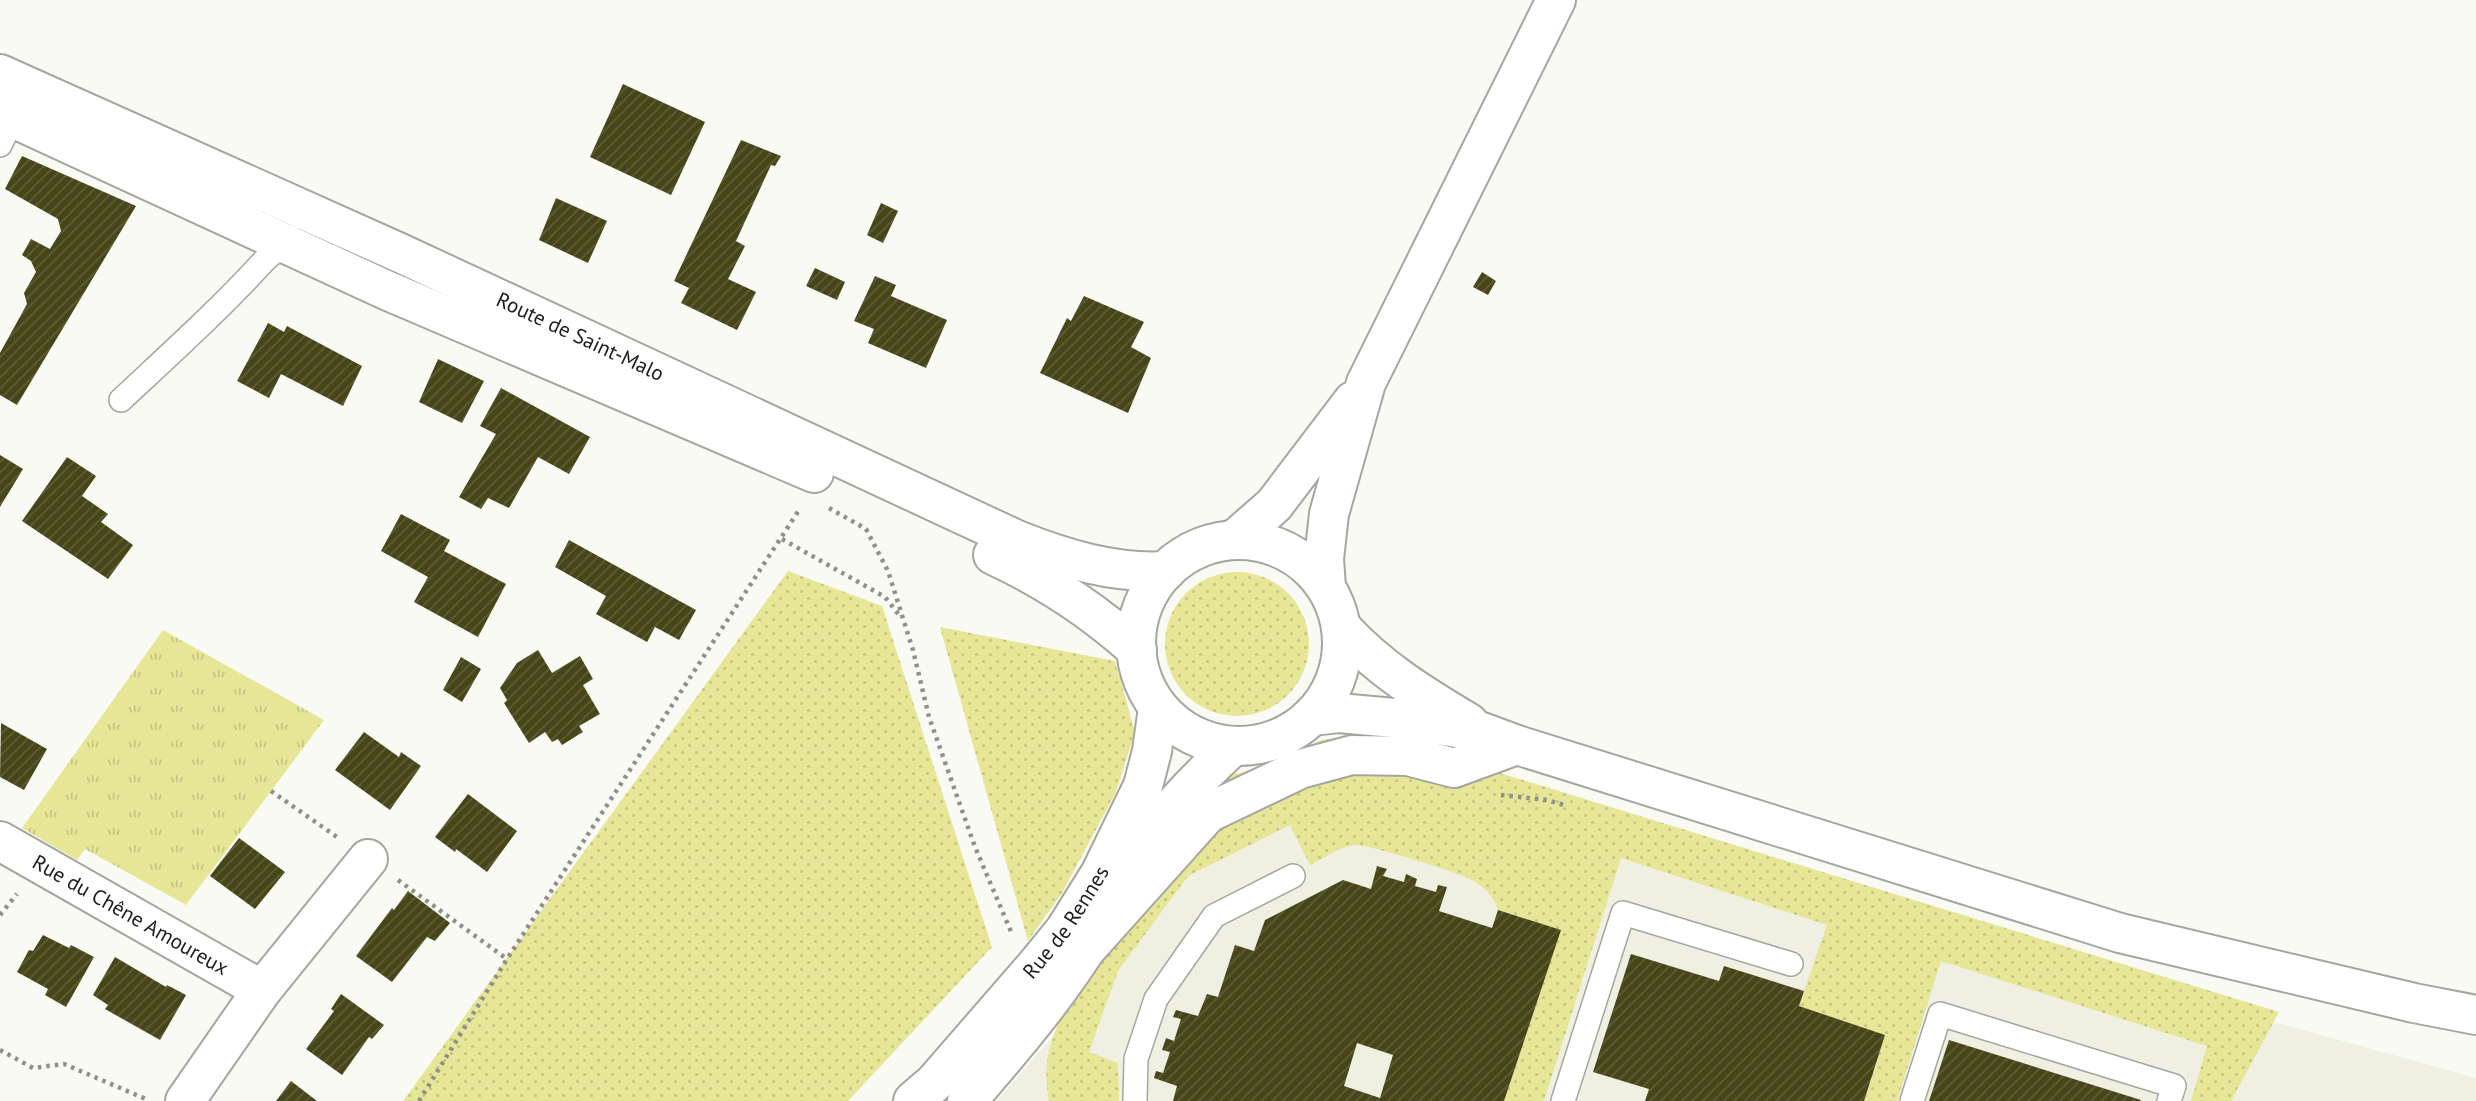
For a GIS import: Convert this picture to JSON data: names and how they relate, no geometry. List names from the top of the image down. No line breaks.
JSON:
{"streets":{"main road":["Route de Saint-Malo","Rue du Chêne Amoureux","Rue de Rennes"]},"crossings":[["Route de Saint-Malo","Rue de Rennes"]]}
